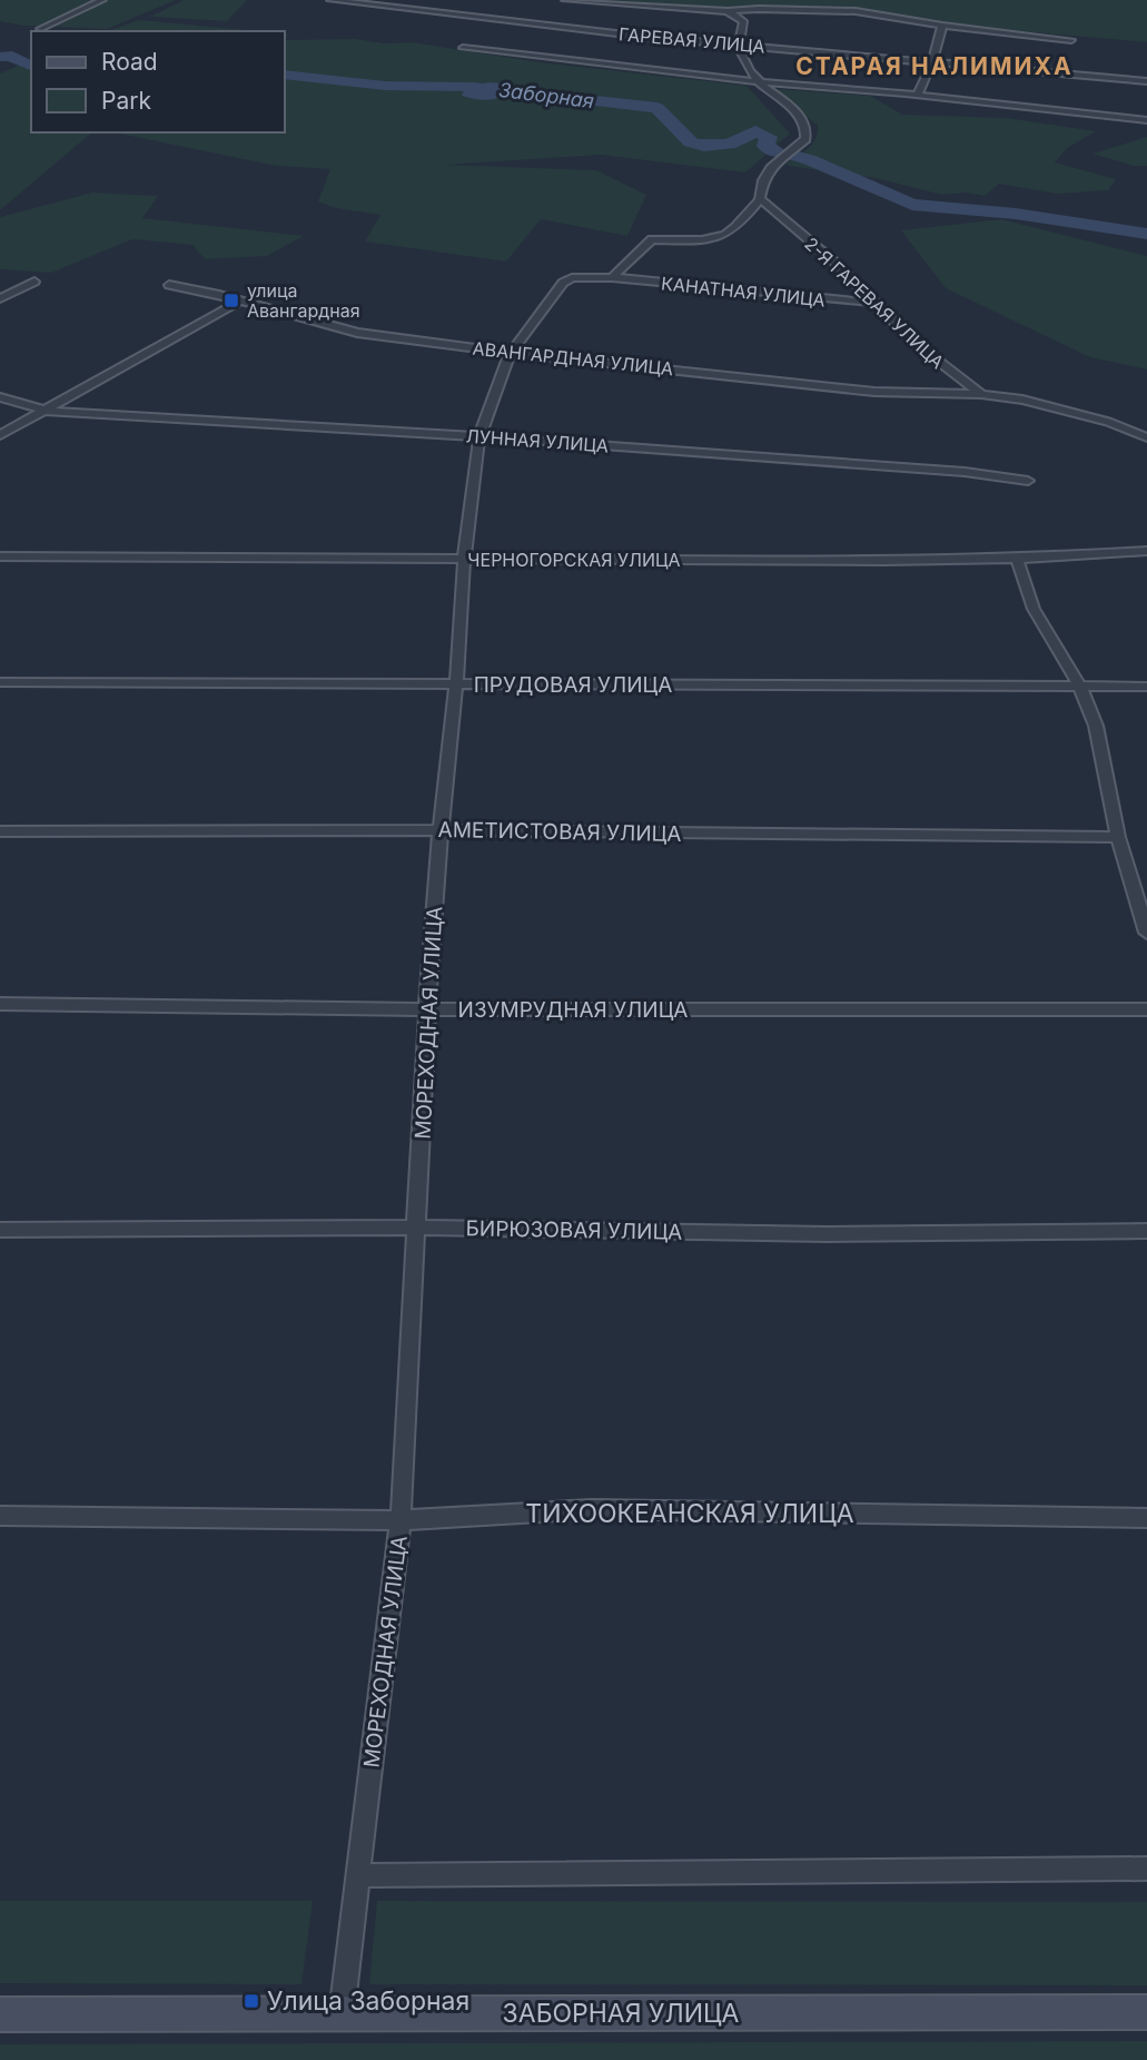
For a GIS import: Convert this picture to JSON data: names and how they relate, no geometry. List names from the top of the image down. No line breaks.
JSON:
{"streets":{"street":["ГАРЕВАЯ УЛИЦА","КАНАТНАЯ УЛИЦА","2-Я ГАРЕВАЯ УЛИЦА","АВАНГАРДНАЯ УЛИЦА","ЛУННАЯ УЛИЦА","ЧЕРНОГОРСКАЯ УЛИЦА","ПРУДОВАЯ УЛИЦА","АМЕТИСТОВАЯ УЛИЦА","ИЗУМРУДНАЯ УЛИЦА","МОРЕХОДНАЯ УЛИЦА","БИРЮЗОВАЯ УЛИЦА","ТИХООКЕАНСКАЯ УЛИЦА","ЗАБОРНАЯ УЛИЦА"]},"crossings":[["КАНАТНАЯ УЛИЦА","2-Я ГАРЕВАЯ УЛИЦА"],["КАНАТНАЯ УЛИЦА","МОРЕХОДНАЯ УЛИЦА"],["2-Я ГАРЕВАЯ УЛИЦА","АВАНГАРДНАЯ УЛИЦА"],["АВАНГАРДНАЯ УЛИЦА","МОРЕХОДНАЯ УЛИЦА"],["ЛУННАЯ УЛИЦА","МОРЕХОДНАЯ УЛИЦА"],["ЧЕРНОГОРСКАЯ УЛИЦА","МОРЕХОДНАЯ УЛИЦА"],["ПРУДОВАЯ УЛИЦА","МОРЕХОДНАЯ УЛИЦА"],["АМЕТИСТОВАЯ УЛИЦА","МОРЕХОДНАЯ УЛИЦА"],["ИЗУМРУДНАЯ УЛИЦА","МОРЕХОДНАЯ УЛИЦА"],["МОРЕХОДНАЯ УЛИЦА","БИРЮЗОВАЯ УЛИЦА"],["МОРЕХОДНАЯ УЛИЦА","ТИХООКЕАНСКАЯ УЛИЦА"],["МОРЕХОДНАЯ УЛИЦА","ЗАБОРНАЯ УЛИЦА"]],"districts":["СТАРАЯ НАЛИМИХА"],"water":["Заборная"],"places":{"transit":["улица Авангардная","Улица Заборная"]},"legend":["Road","Park"]}
